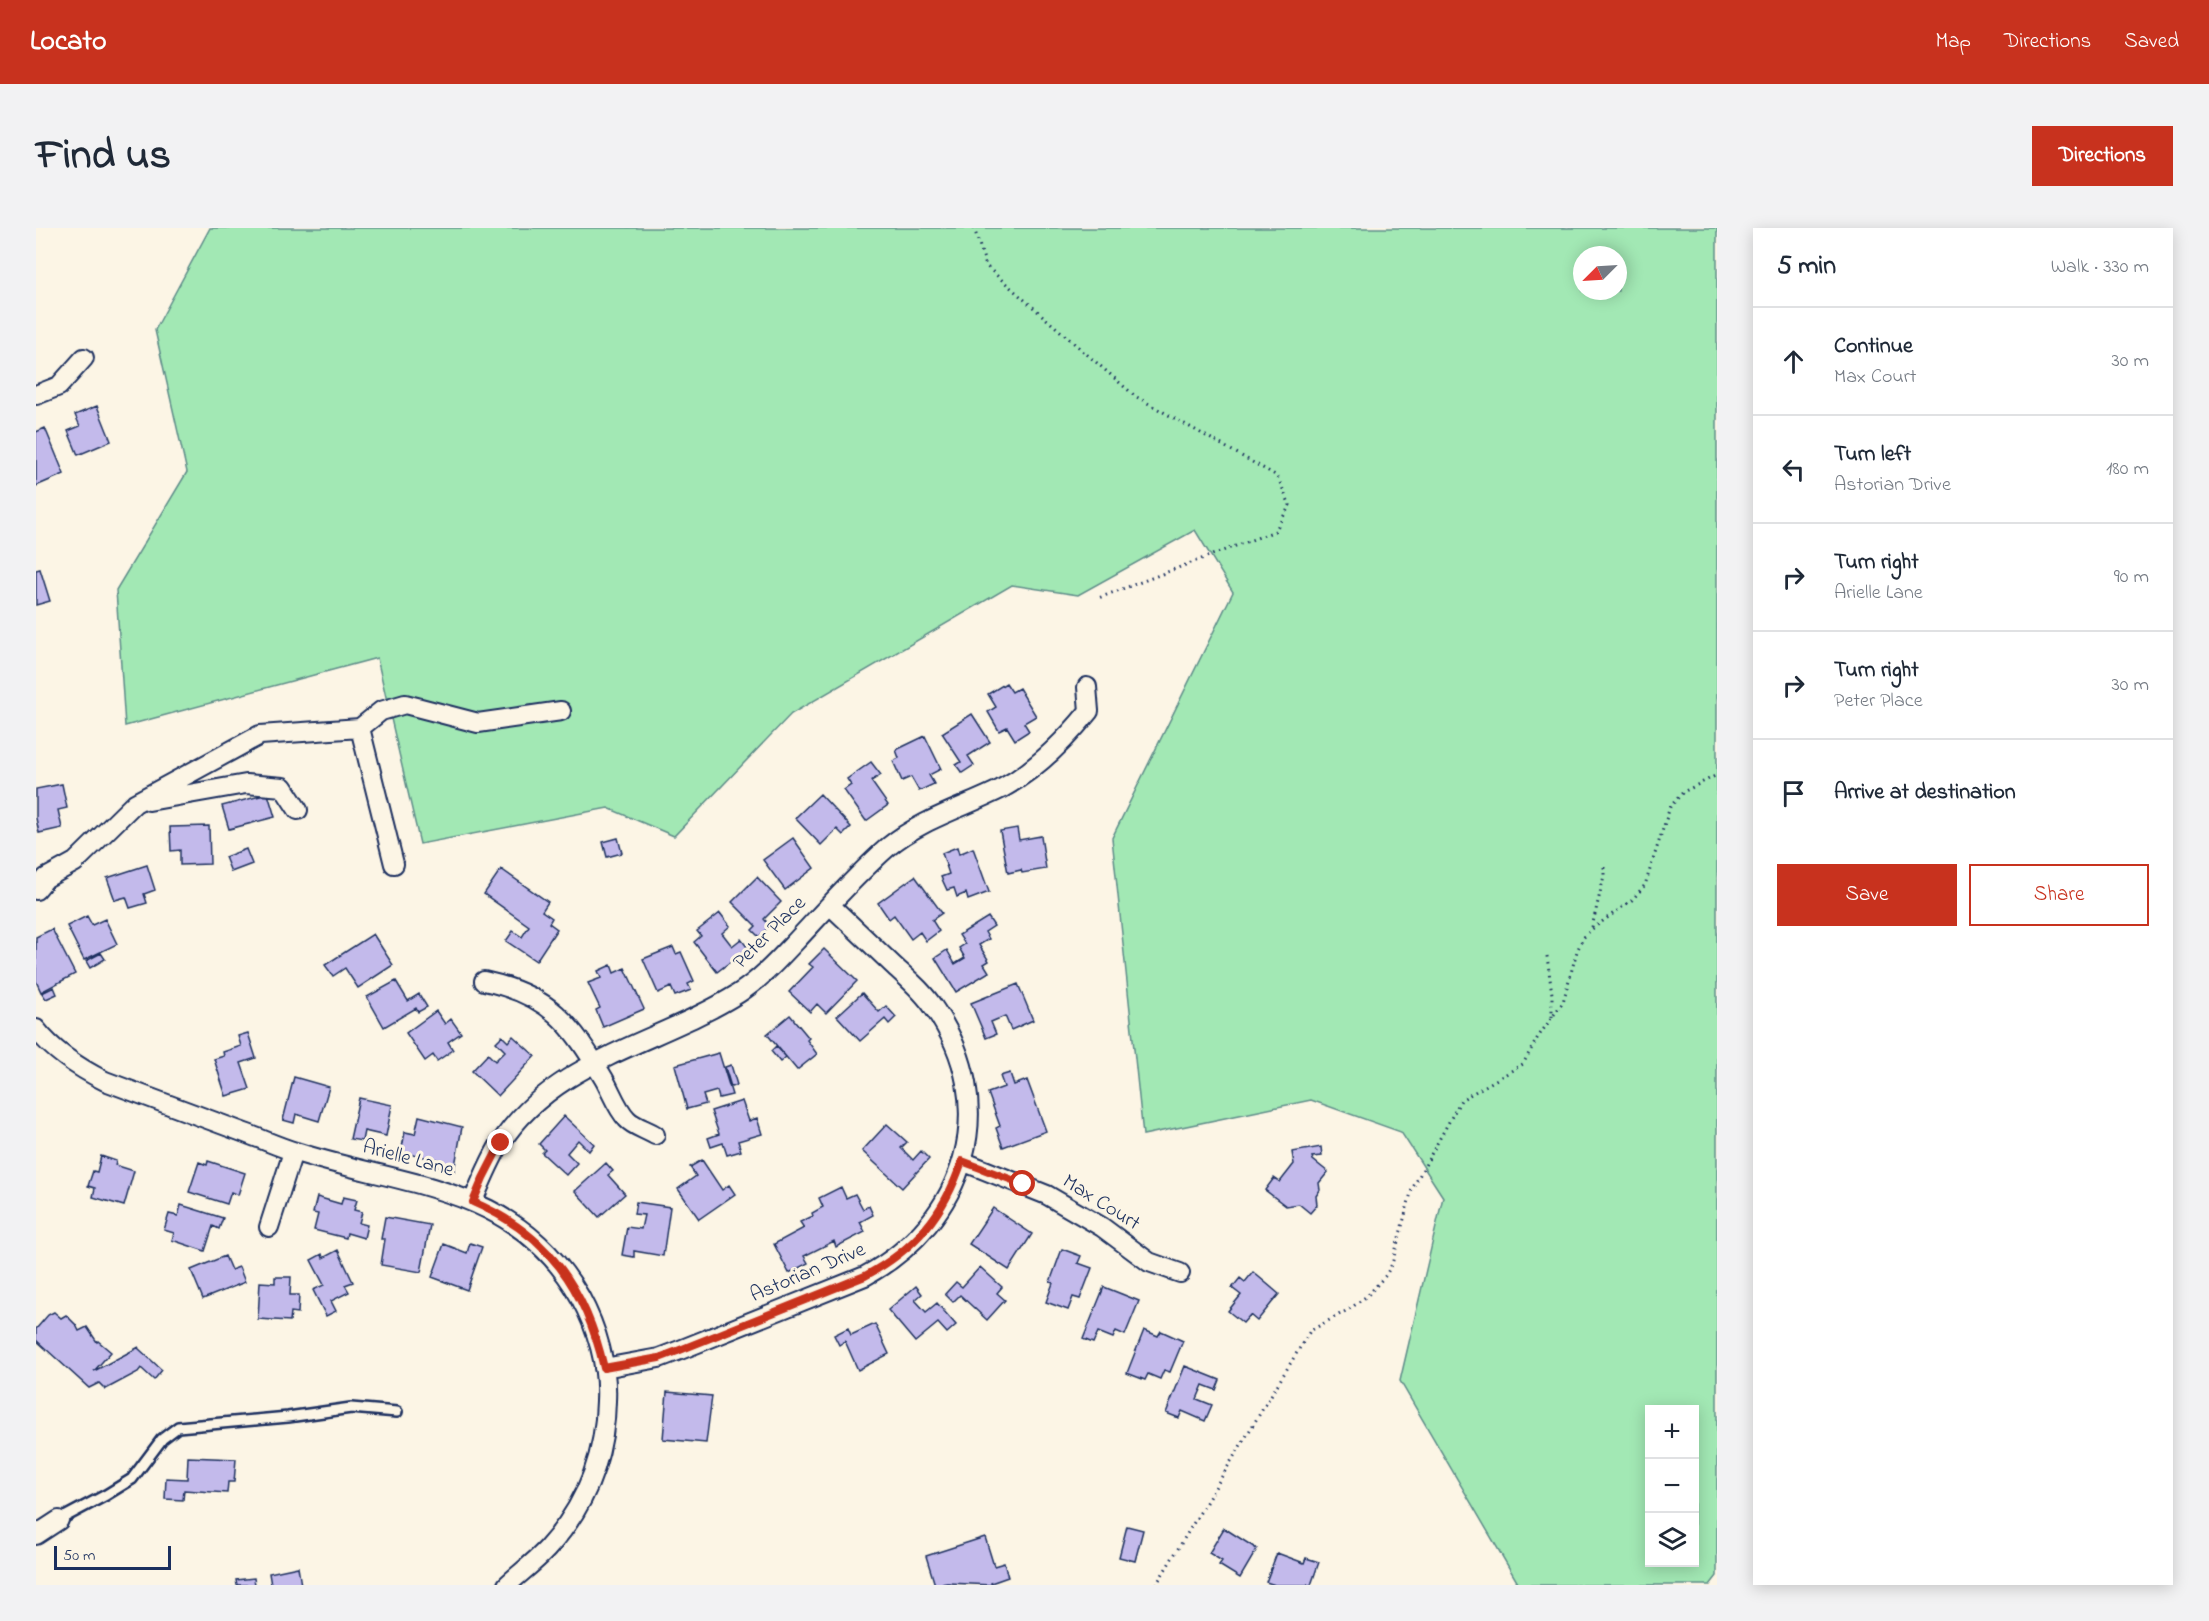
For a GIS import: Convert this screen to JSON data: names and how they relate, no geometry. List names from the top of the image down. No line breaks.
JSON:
{"streets":{"street":["Peter Place","Arielle Lane","Max Court","Astorian Drive"]},"crossings":[["Peter Place","Arielle Lane"],["Peter Place","Astorian Drive"],["Arielle Lane","Astorian Drive"],["Max Court","Astorian Drive"]],"scale_bar":"50 m","north":"bottom left","page":{"header":"Locato","nav":["Map","Directions","Saved"],"title":"Find us","buttons":["Directions",["Save","Share"]],"heading":["5 min","Walk · 330 m"],"list":[["Continue","Max Court","30 m"],["Turn left","Astorian Drive","180 m"],["Turn right","Arielle Lane","90 m"],["Turn right","Peter Place","30 m"],"Arrive at destination"],"map_buttons":["+","−"],"scale":"50 m"}}
